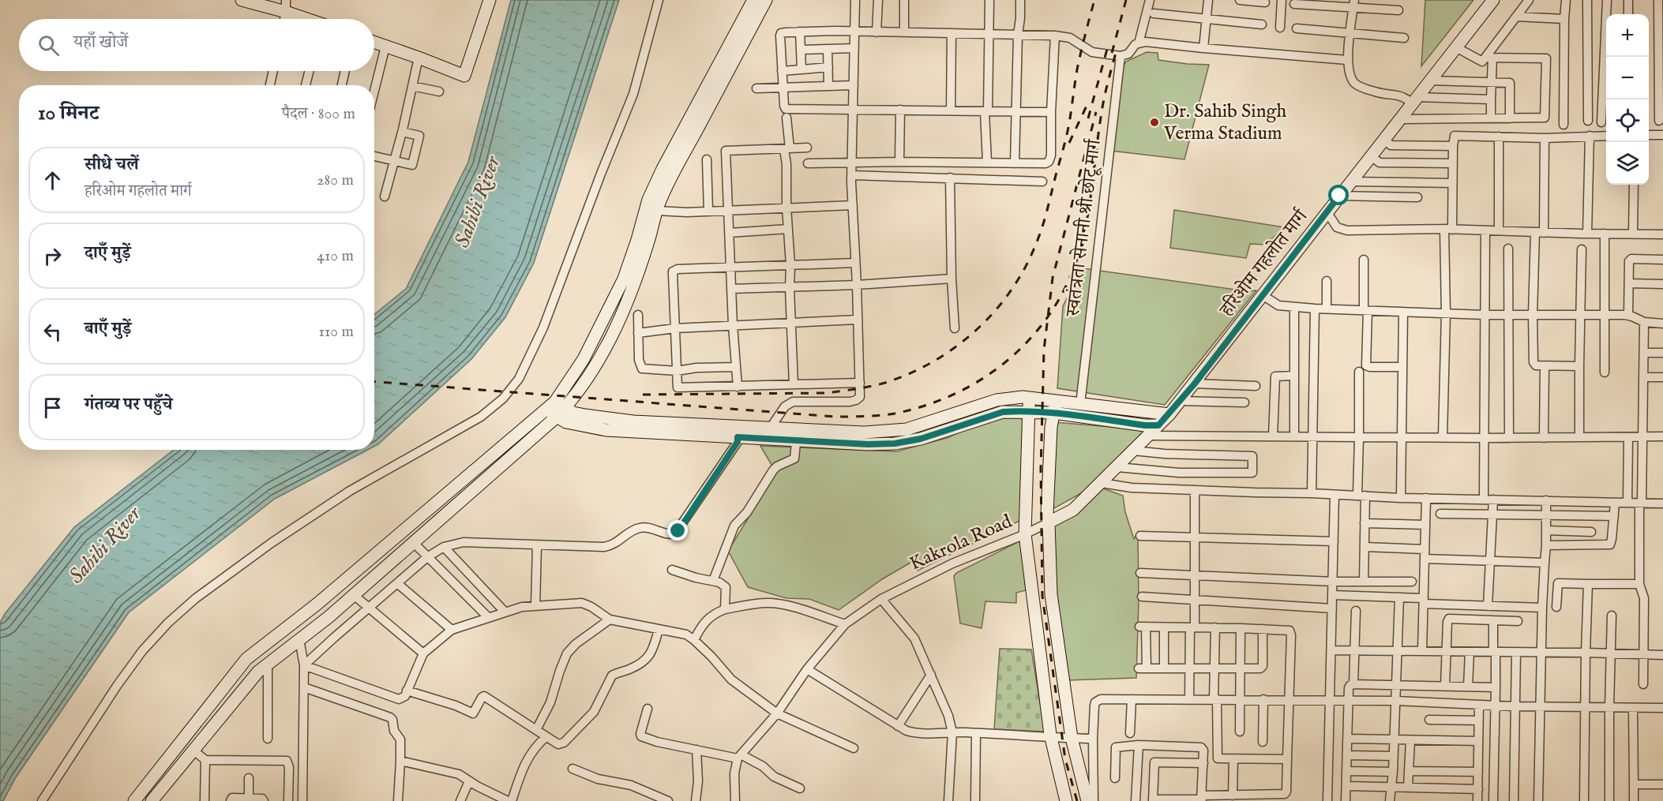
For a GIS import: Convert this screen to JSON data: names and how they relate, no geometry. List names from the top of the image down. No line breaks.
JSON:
{"streets":{"street":["स्वतंत्रता सेनानी श्री छोटू मार्ग","हरिओम गहलोत मार्ग","Kakrola Road"]},"crossings":[["हरिओम गहलोत मार्ग","Kakrola Road"]],"water":["Sahibi River"],"places":["Dr. Sahib Singh Verma Stadium"],"page":{"map_buttons":["+","−"],"search":"यहाँ खोजें","heading":["10 मिनट","पैदल · 800 m"],"list":[["सीधे चलें","हरिओम गहलोत मार्ग","280 m"],["दाएँ मुड़ें","410 m"],["बाएँ मुड़ें","110 m"],"गंतव्य पर पहुँचे"]}}
